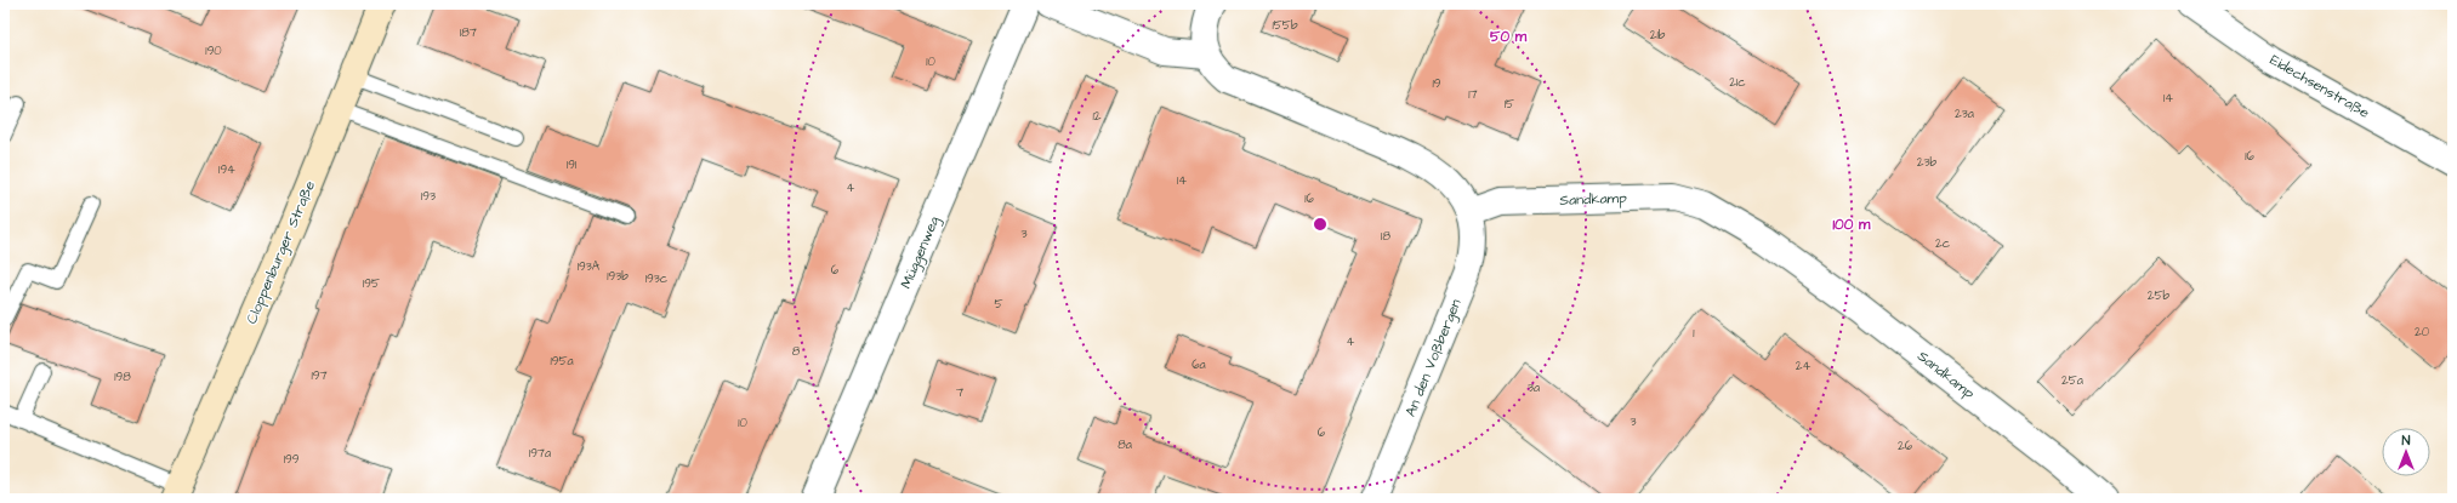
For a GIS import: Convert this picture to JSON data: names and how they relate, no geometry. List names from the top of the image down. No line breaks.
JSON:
{"streets":{"main road":["Cloppenburger Straße"],"street":["Eidechsenstraße","Sandkamp","Müggenweg","An den Voßbergen"]},"crossings":[["Sandkamp","An den Voßbergen"]],"house_numbers":["155b","187","21b","190","10","21c","19","17","14","15","23a","12","16","23b","191","194","14","4","193","16","3","18","2c","193A","6","193b","193c","195","25b","5","20","1","4","8","195a","6a","24","197","198","25a","3a","7","3","10","6","8a","26","197a","199"],"north":"top","rings":["50 m","100 m"]}
